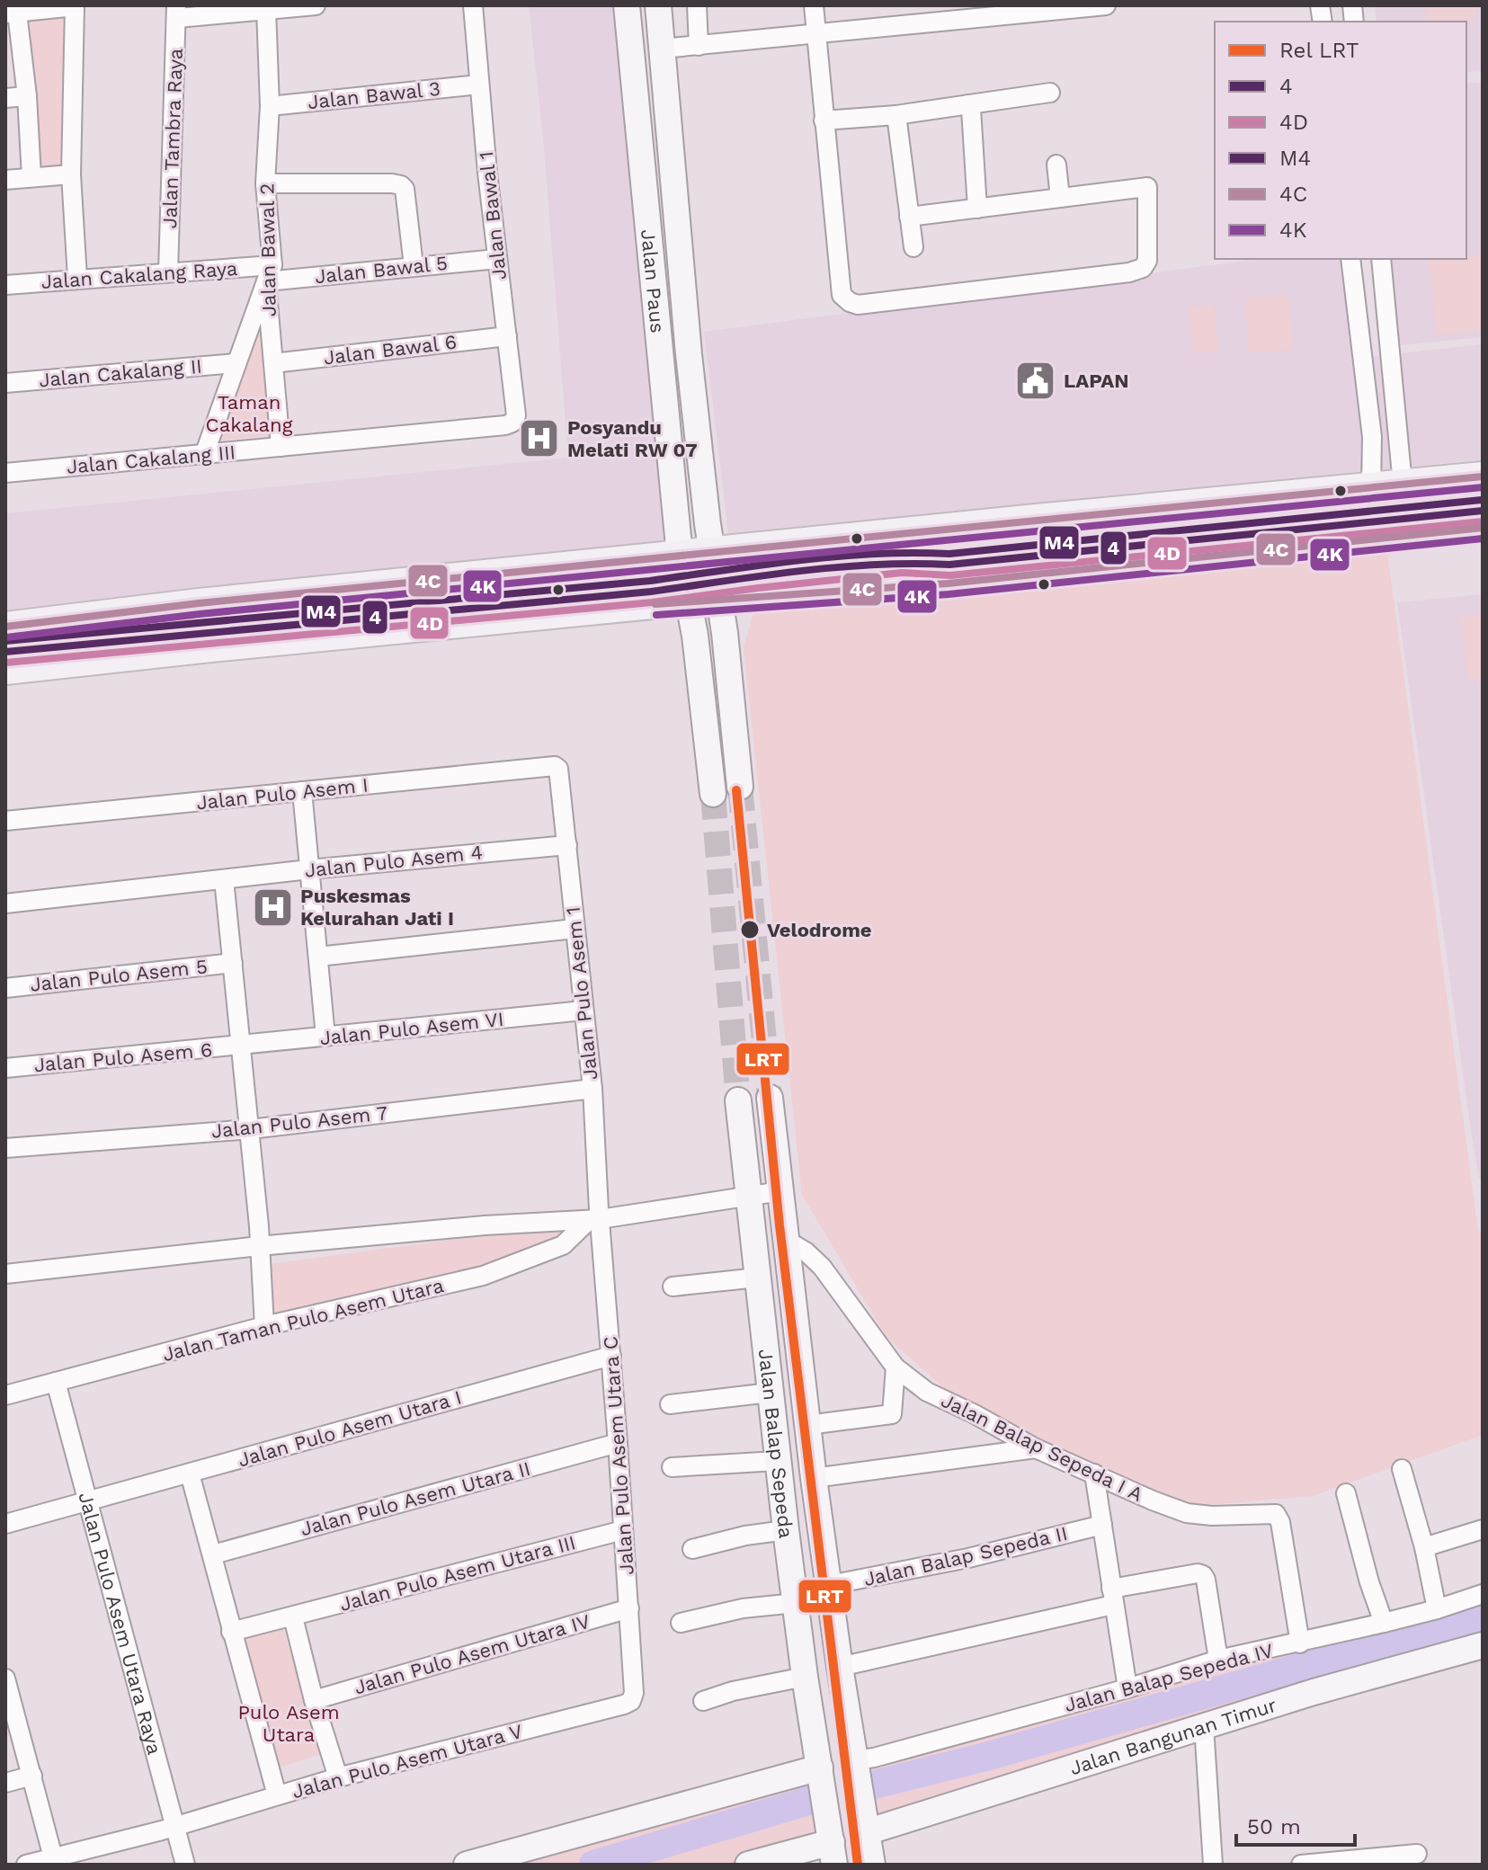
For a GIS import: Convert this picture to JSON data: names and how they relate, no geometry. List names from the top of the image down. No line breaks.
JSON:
{"streets":{"main road":["Jalan Paus","Jalan Balap Sepeda","Jalan Bangunan Timur"],"street":["Jalan Bawal 3","Jalan Tambra Raya","Jalan Bawal 1","Jalan Bawal 2","Jalan Bawal 5","Jalan Cakalang Raya","Jalan Bawal 6","Jalan Cakalang II","Jalan Cakalang III","Jalan Pulo Asem I","Jalan Pulo Asem 4","Jalan Pulo Asem 5","Jalan Pulo Asem 1","Jalan Pulo Asem VI","Jalan Pulo Asem 6","Jalan Pulo Asem 7","Jalan Taman Pulo Asem Utara","Jalan Pulo Asem Utara I","Jalan Balap Sepeda I A","Jalan Pulo Asem Utara C","Jalan Pulo Asem Utara II","Jalan Balap Sepeda II","Jalan Pulo Asem Utara III","Jalan Pulo Asem Utara Raya","Jalan Pulo Asem Utara IV","Jalan Balap Sepeda IV","Jalan Pulo Asem Utara V"]},"crossings":[["Jalan Bawal 3","Jalan Bawal 1"],["Jalan Bawal 3","Jalan Bawal 2"],["Jalan Tambra Raya","Jalan Cakalang Raya"],["Jalan Bawal 1","Jalan Bawal 5"],["Jalan Bawal 1","Jalan Bawal 6"],["Jalan Bawal 1","Jalan Cakalang III"],["Jalan Bawal 2","Jalan Bawal 5"],["Jalan Bawal 2","Jalan Cakalang Raya"],["Jalan Bawal 2","Jalan Bawal 6"],["Jalan Bawal 2","Jalan Cakalang III"],["Jalan Bawal 5","Jalan Cakalang Raya"],["Jalan Pulo Asem I","Jalan Pulo Asem 1"],["Jalan Pulo Asem 4","Jalan Pulo Asem 1"],["Jalan Pulo Asem 1","Jalan Pulo Asem VI"],["Jalan Pulo Asem 1","Jalan Pulo Asem 7"],["Jalan Pulo Asem 1","Jalan Taman Pulo Asem Utara"],["Jalan Pulo Asem 1","Jalan Pulo Asem Utara C"],["Jalan Pulo Asem VI","Jalan Pulo Asem 6"],["Jalan Taman Pulo Asem Utara","Jalan Pulo Asem Utara C"],["Jalan Taman Pulo Asem Utara","Jalan Pulo Asem Utara Raya"],["Jalan Pulo Asem Utara I","Jalan Pulo Asem Utara C"],["Jalan Pulo Asem Utara I","Jalan Pulo Asem Utara Raya"],["Jalan Balap Sepeda","Jalan Balap Sepeda I A"],["Jalan Balap Sepeda","Jalan Balap Sepeda II"],["Jalan Balap Sepeda","Jalan Balap Sepeda IV"],["Jalan Balap Sepeda","Jalan Bangunan Timur"],["Jalan Balap Sepeda I A","Jalan Balap Sepeda IV"],["Jalan Pulo Asem Utara C","Jalan Pulo Asem Utara II"],["Jalan Pulo Asem Utara C","Jalan Pulo Asem Utara III"],["Jalan Pulo Asem Utara C","Jalan Pulo Asem Utara IV"],["Jalan Pulo Asem Utara C","Jalan Pulo Asem Utara V"],["Jalan Pulo Asem Utara Raya","Jalan Pulo Asem Utara V"]],"parks":["Taman Cakalang","Pulo Asem Utara"],"places":{"public building":["LAPAN"],"hospital":["Posyandu Melati RW 07","Puskesmas Kelurahan Jati I"],"other":["Velodrome"]},"lines":["transit line 4C","transit line 4K","transit line M4","transit line 4","transit line 4D","rail line LRT"],"legend":["Rel LRT","4","4D","M4","4C","4K"],"scale_bar":"50 m"}
